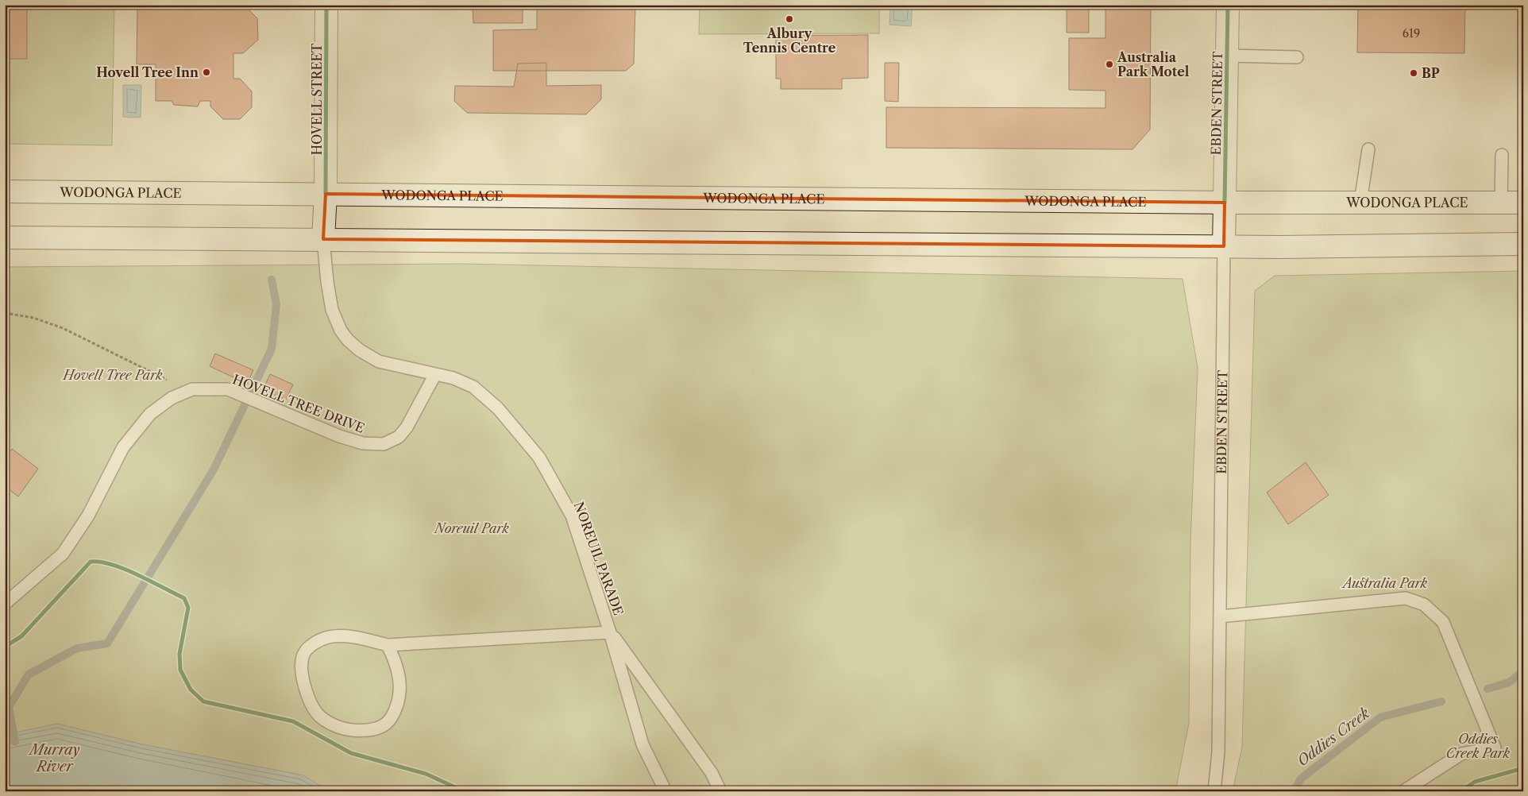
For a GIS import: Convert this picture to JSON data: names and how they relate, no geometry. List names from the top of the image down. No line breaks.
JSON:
{"streets":{"main road":["HOVELL STREET","EBDEN STREET","WODONGA PLACE"],"lane":["HOVELL TREE DRIVE","NOREUIL PARADE"]},"crossings":[["HOVELL STREET","WODONGA PLACE"],["HOVELL STREET","NOREUIL PARADE"],["EBDEN STREET","WODONGA PLACE"],["HOVELL TREE DRIVE","NOREUIL PARADE"]],"water":["Oddies Creek","Murray River"],"parks":["Hovell Tree Park","Noreuil Park","Australia Park","Oddies Creek Park"],"places":["Albury Tennis Centre","Australia Park Motel","Hovell Tree Inn","BP"],"house_numbers":["619"]}
